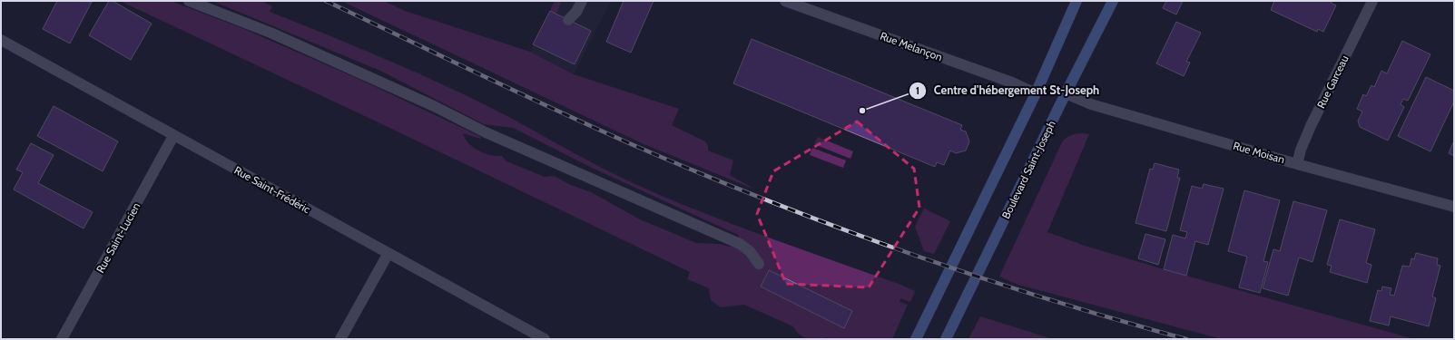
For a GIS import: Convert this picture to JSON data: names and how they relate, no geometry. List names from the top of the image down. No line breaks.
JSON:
{"streets":{"main road":["Boulevard Saint-Joseph"],"street":["Rue Melançon","Rue Garceau","Rue Moisan","Rue Saint-Frédéric","Rue Saint-Lucien"]},"crossings":[["Rue Garceau","Rue Moisan"],["Rue Moisan","Boulevard Saint-Joseph"],["Rue Saint-Frédéric","Rue Saint-Lucien"]],"places":["Centre d'hébergement St-Joseph"]}
